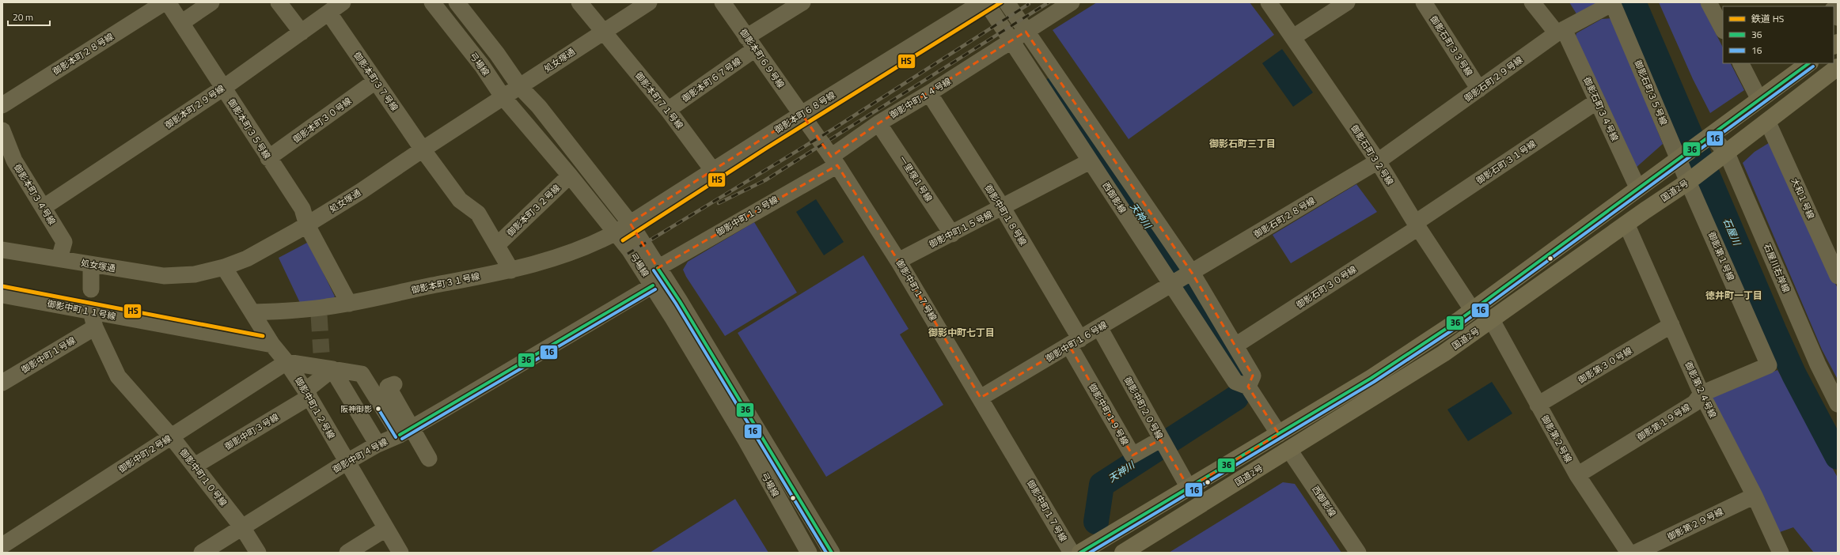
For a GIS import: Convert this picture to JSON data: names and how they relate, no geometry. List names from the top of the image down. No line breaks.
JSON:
{"streets":{"highway":["国道2号"],"street":["御影石町３３号線","御影本町２８号線","御影本町６９号線","処女塚通","弓場線","御影石町２９号線","御影本町６７号線","御影本町３７号線","御影石町３５号線","御影中町１４号線","御影本町７１号線","御影本町２９号線","御影石町３４号線","御影本町６８号線","御影本町３０号線","御影本町３５号線","御影石町３２号線","御影石町３１号線","一里塚１号線","御影本町３４号線","西御影線","大和１号線","御影本町３２号線","御影中町１８号線","御影中町１３号線","御影石町２８号線","御影中町１５号線","御影第１号線","石屋川右岸線","御影本町３１号線","御影石町３０号線","御影中町１７号線","御影中町１１号線","御影中町１６号線","御影中町１号線","御影第３０号線","御影第２４号線","御影中町１２号線","御影中町２０号線","御影中町１９号線","御影第１９号線","御影中町３号線","御影第２号線","御影中町２号線","御影中町４号線","御影中町１０号線","御影第２９号線"]},"crossings":[["御影石町３３号線","御影石町２９号線"],["御影本町６９号線","御影本町６７号線"],["御影本町６９号線","御影本町６８号線"],["御影本町６９号線","御影中町１７号線"],["処女塚通","弓場線"],["処女塚通","御影本町３７号線"],["処女塚通","御影本町７１号線"],["処女塚通","御影本町３５号線"],["処女塚通","御影本町３４号線"],["処女塚通","御影中町１２号線"],["弓場線","御影本町６８号線"],["弓場線","御影本町３２号線"],["弓場線","御影中町１３号線"],["弓場線","御影本町３１号線"],["弓場線","御影中町４号線"],["御影石町２９号線","御影石町３５号線"],["御影石町２９号線","御影石町３４号線"],["御影石町２９号線","御影石町３２号線"],["御影石町２９号線","御影石町２８号線"],["御影本町６７号線","御影本町７１号線"],["御影本町３７号線","御影本町２９号線"],["御影本町３７号線","御影本町３０号線"],["御影本町３７号線","御影本町３２号線"],["御影本町３７号線","御影本町３１号線"],["御影石町３５号線","国道2号"],["御影石町３５号線","御影第１号線"],["御影中町１４号線","一里塚１号線"],["御影中町１４号線","西御影線"],["御影中町１４号線","御影中町１８号線"],["御影中町１４号線","御影中町１３号線"],["御影中町１４号線","御影中町１７号線"],["御影本町７１号線","御影本町６８号線"],["御影本町２９号線","御影本町３５号線"],["御影本町２９号線","御影本町３４号線"],["御影石町３４号線","御影石町３１号線"],["御影本町６８号線","御影本町３１号線"],["御影本町６８号線","御影中町１７号線"],["御影本町３０号線","御影本町３５号線"],["御影本町３５号線","御影本町３１号線"],["御影石町３２号線","御影石町３１号線"],["御影石町３２号線","御影石町２８号線"],["御影石町３２号線","御影石町３０号線"],["御影石町３１号線","御影石町３０号線"],["一里塚１号線","御影中町１５号線"],["国道2号","西御影線"],["国道2号","大和１号線"],["国道2号","御影第１号線"],["国道2号","石屋川右岸線"],["国道2号","御影第２４号線"],["国道2号","御影第２号線"],["西御影線","御影石町２８号線"],["西御影線","御影中町１５号線"],["西御影線","御影石町３０号線"],["西御影線","御影中町１６号線"],["御影中町１８号線","御影中町１５号線"],["御影中町１８号線","御影中町１６号線"],["御影中町１８号線","御影中町１９号線"],["御影中町１３号線","御影中町１７号線"],["御影石町２８号線","御影中町１６号線"],["御影中町１５号線","御影中町１７号線"],["御影第１号線","御影第１９号線"],["御影本町３１号線","御影中町１２号線"],["御影中町１７号線","御影中町１６号線"],["御影中町１１号線","御影中町１２号線"],["御影中町１１号線","御影中町１０号線"],["御影中町１６号線","御影中町２０号線"],["御影中町１６号線","御影中町１９号線"],["御影中町１号線","御影中町１０号線"],["御影第３０号線","御影第２４号線"],["御影第３０号線","御影第２号線"],["御影第２４号線","御影第１９号線"],["御影第２４号線","御影第２９号線"],["御影中町１２号線","御影中町３号線"],["御影中町１２号線","御影中町２号線"],["御影中町１２号線","御影中町４号線"],["御影中町２０号線","御影中町１９号線"],["御影第１９号線","御影第２号線"],["御影中町３号線","御影中町１０号線"],["御影中町２号線","御影中町１０号線"],["御影中町４号線","御影中町１０号線"]],"districts":["御影石町三丁目","徳井町一丁目","御影中町七丁目"],"water":["天神川","石屋川"],"places":["阪神御影"],"lines":["rail line HS","transit line 36","transit line 16"],"legend":["鉄道 HS","36","16"],"scale_bar":"20 m"}
